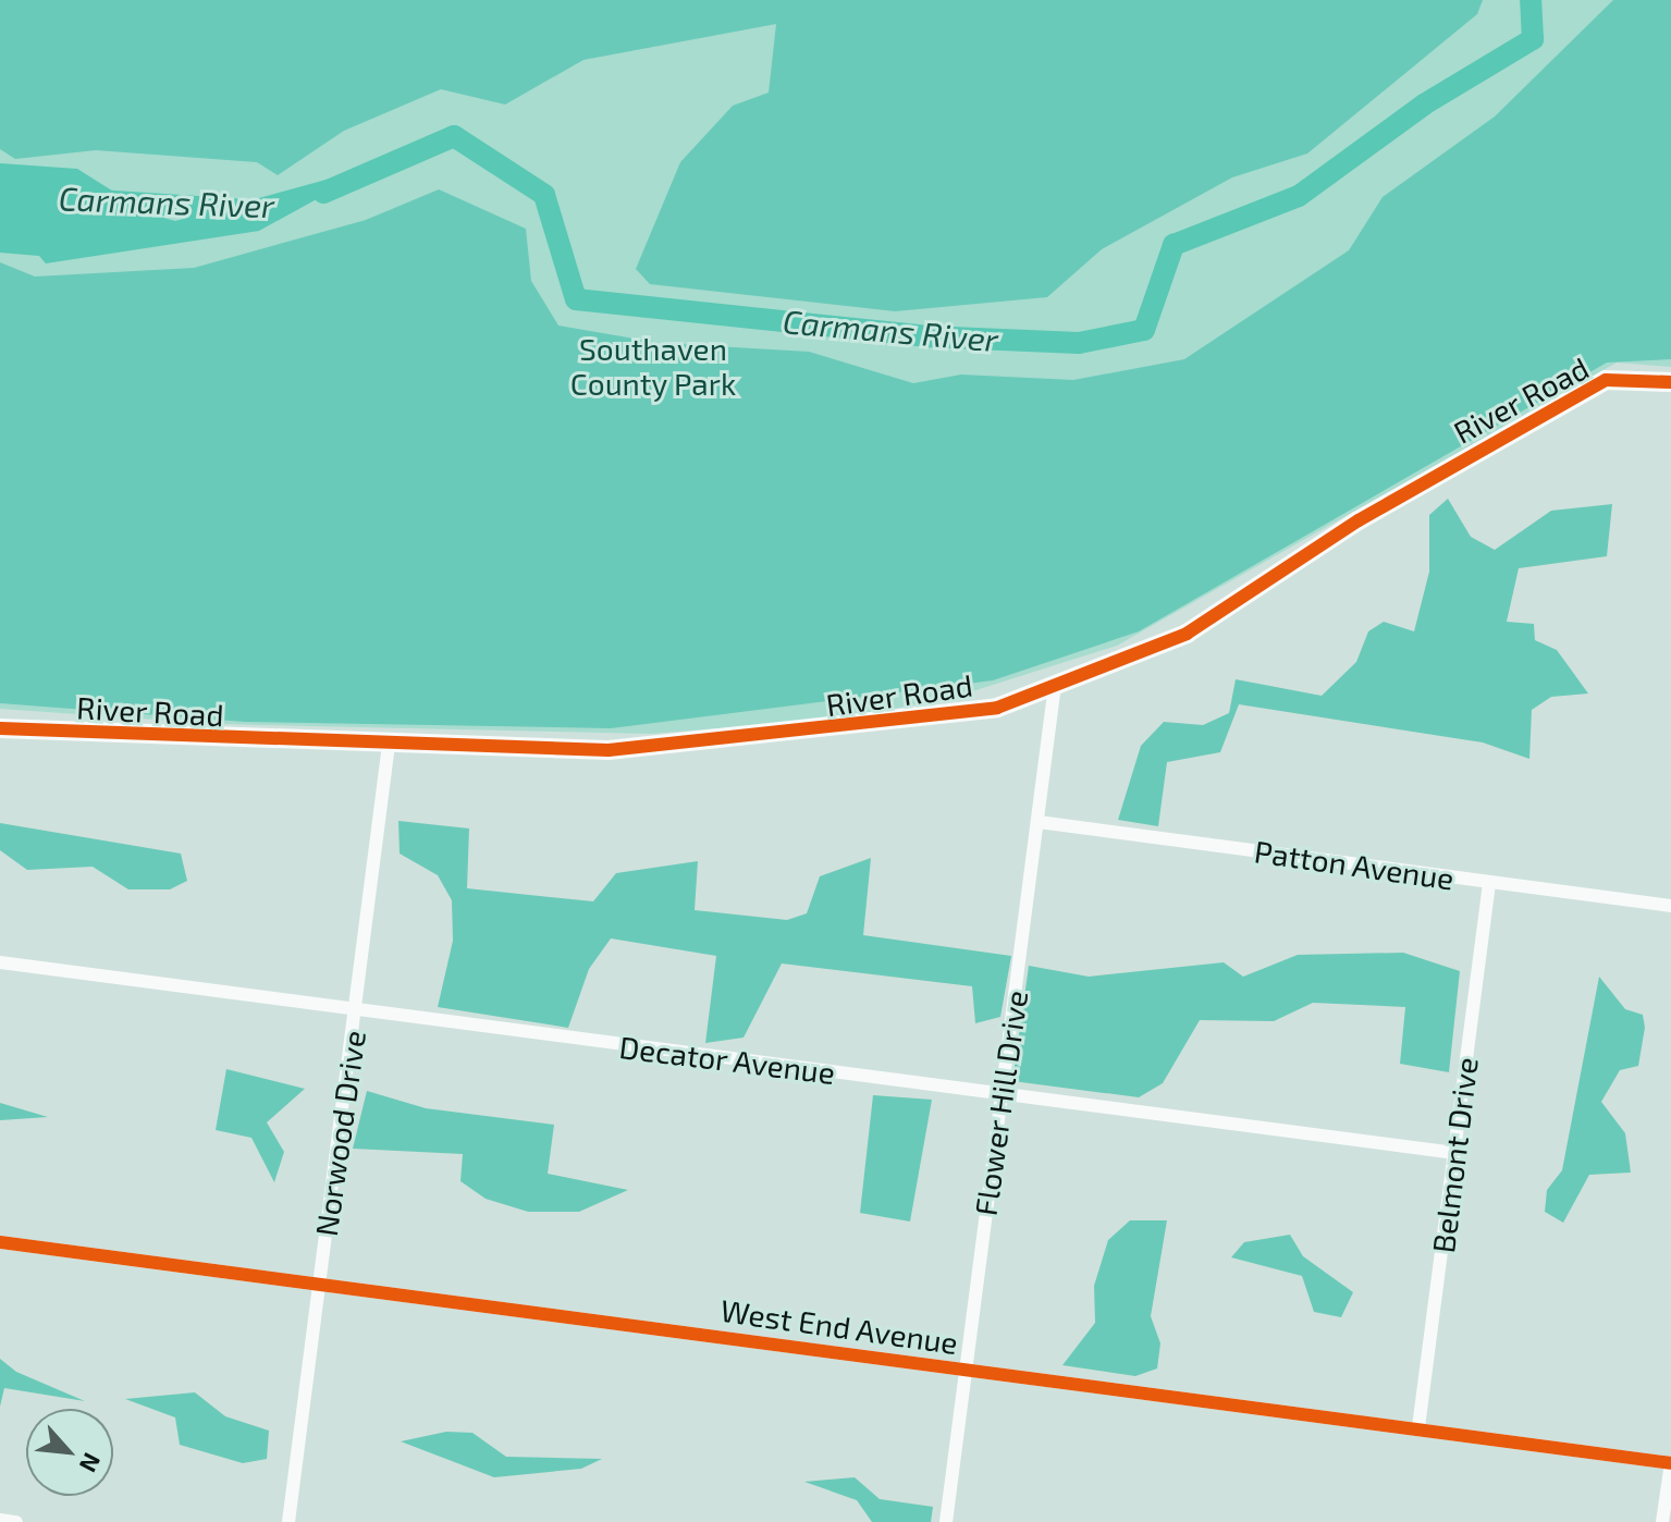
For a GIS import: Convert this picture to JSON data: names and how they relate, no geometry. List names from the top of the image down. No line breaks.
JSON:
{"streets":{"street":["River Road","Patton Avenue","Decator Avenue","Flower Hill Drive","Norwood Drive","Belmont Drive","West End Avenue"]},"crossings":[["River Road","Flower Hill Drive"],["River Road","Norwood Drive"],["Patton Avenue","Flower Hill Drive"],["Patton Avenue","Belmont Drive"],["Decator Avenue","Flower Hill Drive"],["Decator Avenue","Norwood Drive"],["Decator Avenue","Belmont Drive"],["Flower Hill Drive","West End Avenue"],["Norwood Drive","West End Avenue"],["Belmont Drive","West End Avenue"]],"water":["Carmans River"],"parks":["Southaven County Park"],"north":"bottom right"}
